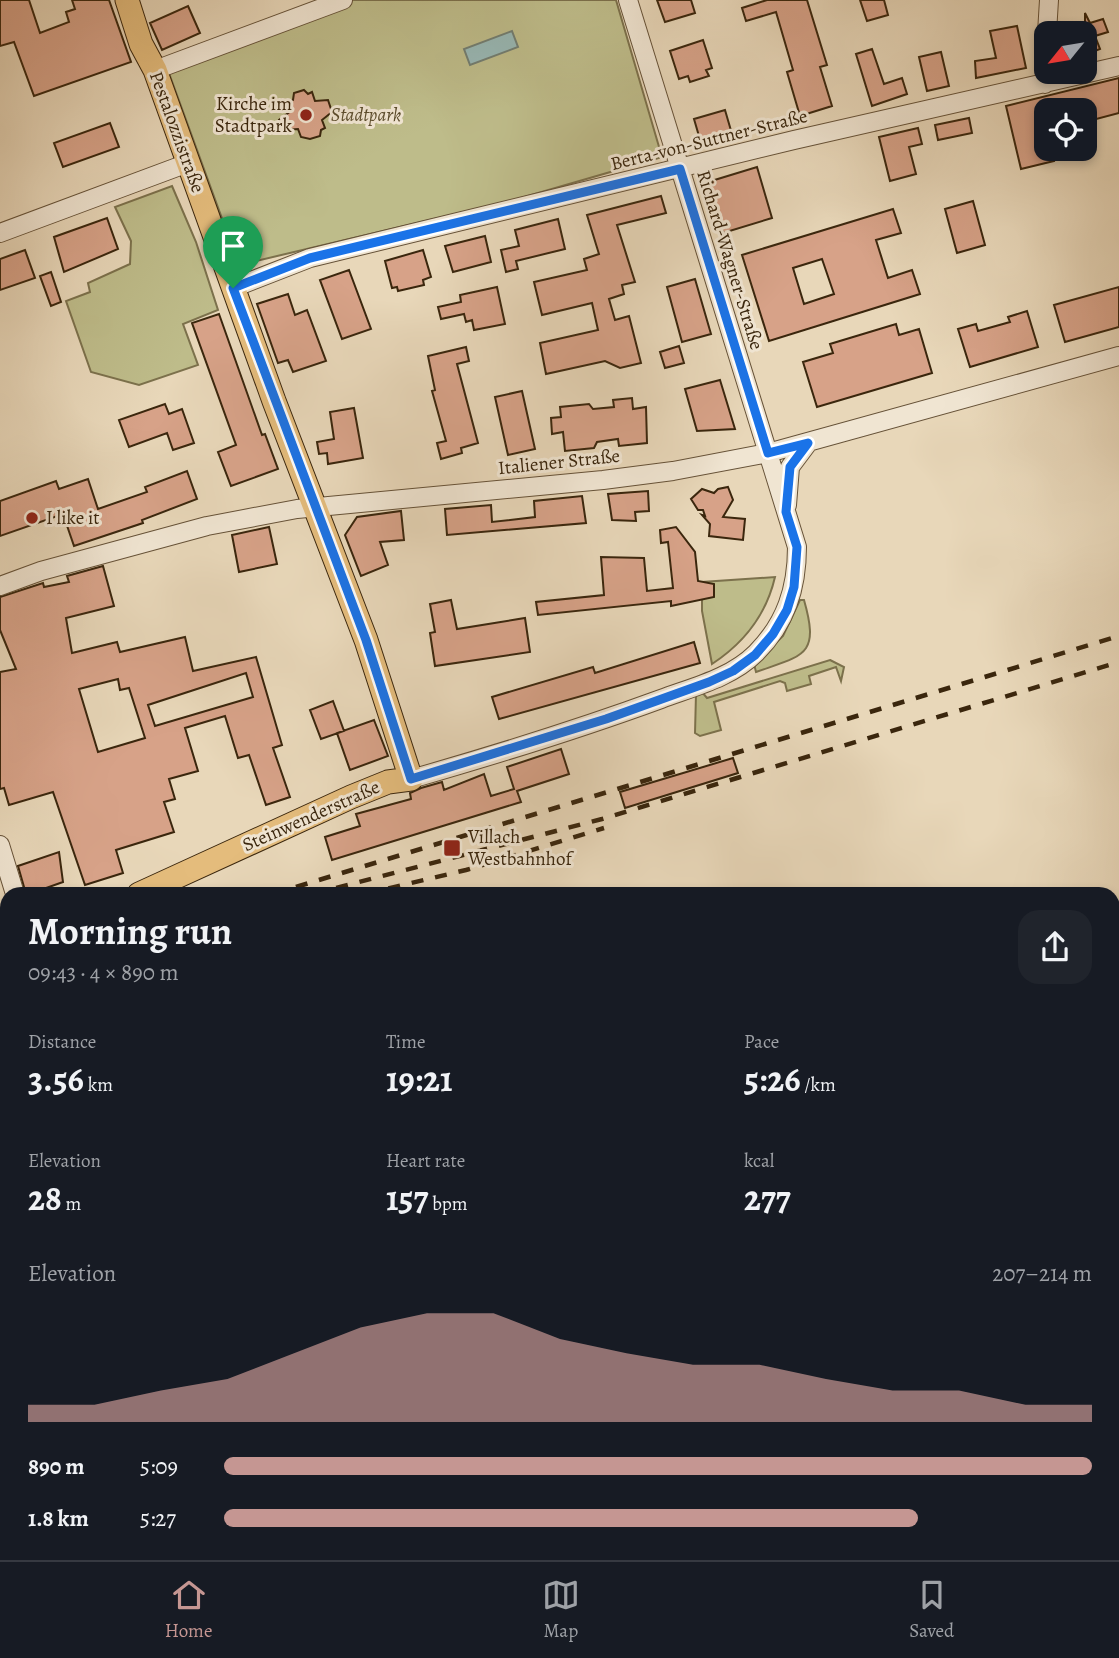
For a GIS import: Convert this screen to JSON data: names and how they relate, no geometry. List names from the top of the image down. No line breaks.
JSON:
{"streets":{"main road":["Pestalozzistraße","Steinwenderstraße"],"street":["Berta-von-Suttner-Straße","Richard-Wagner-Straße","Italiener Straße"]},"crossings":[["Pestalozzistraße","Berta-von-Suttner-Straße"],["Pestalozzistraße","Italiener Straße"],["Pestalozzistraße","Steinwenderstraße"],["Berta-von-Suttner-Straße","Richard-Wagner-Straße"],["Richard-Wagner-Straße","Italiener Straße"],["Richard-Wagner-Straße","Steinwenderstraße"],["Italiener Straße","Steinwenderstraße"]],"parks":["Stadtpark"],"places":{"other":["Kirche im Stadtpark","I like it"],"transit":["Villach Westbahnhof"]},"north":"bottom left","page":{"heading":["Morning run","09:43 · 4 × 890 m"],"stats":[["Distance","3.56 km"],["Time","19:21"],["Pace","5:26 /km"],["Elevation","28 m"],["Heart rate","157 bpm"],["kcal","277"]],"chart":["Elevation","207–214 m"],"list":[{"name":"890 m","note":"5:09"},{"name":"1.8 km","note":"5:27"}],"tabs":["Home","Map","Saved"]}}
